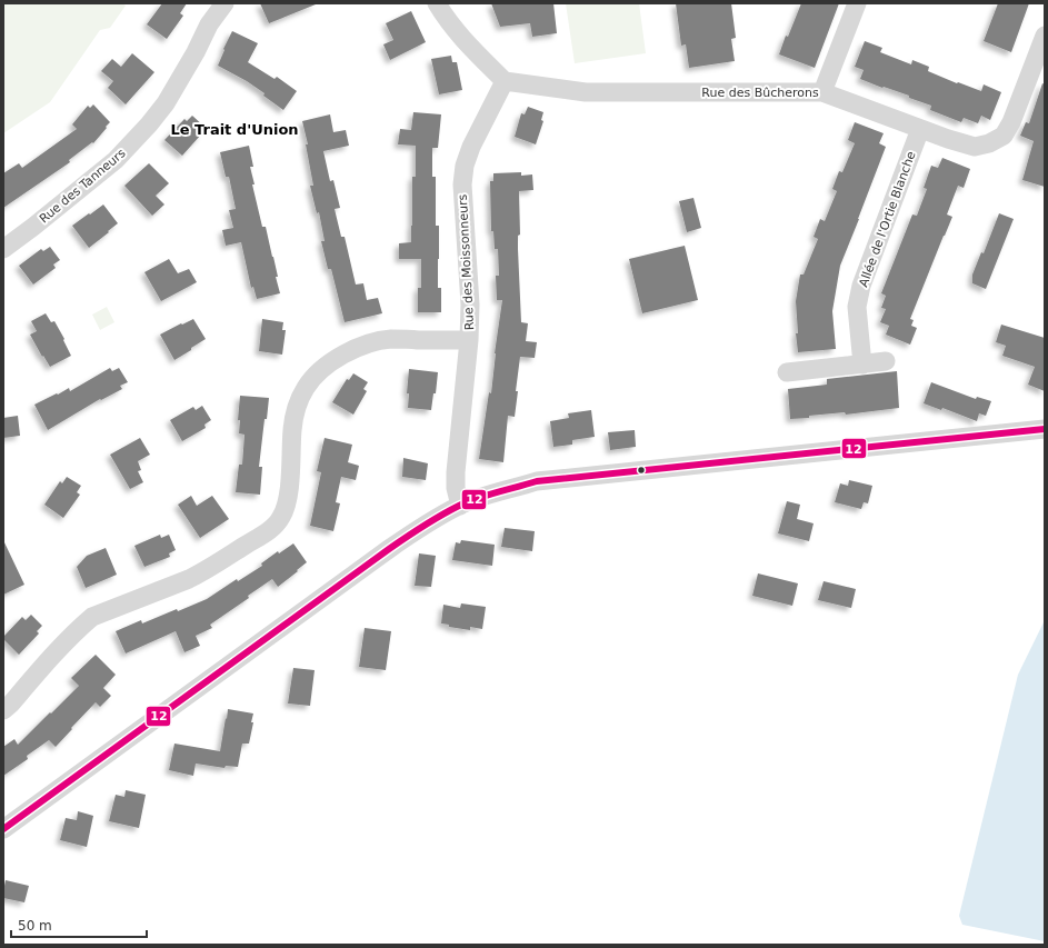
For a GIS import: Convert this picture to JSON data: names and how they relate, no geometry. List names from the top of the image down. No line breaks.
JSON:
{"streets":{"street":["Rue des Bûcherons","Rue des Tanneurs","Allée de l'Ortie Blanche","Rue des Moissonneurs"]},"crossings":[["Rue des Bûcherons","Allée de l'Ortie Blanche"],["Rue des Bûcherons","Rue des Moissonneurs"]],"districts":["Le Trait d'Union"],"lines":["transit line 12"],"scale_bar":"50 m"}
